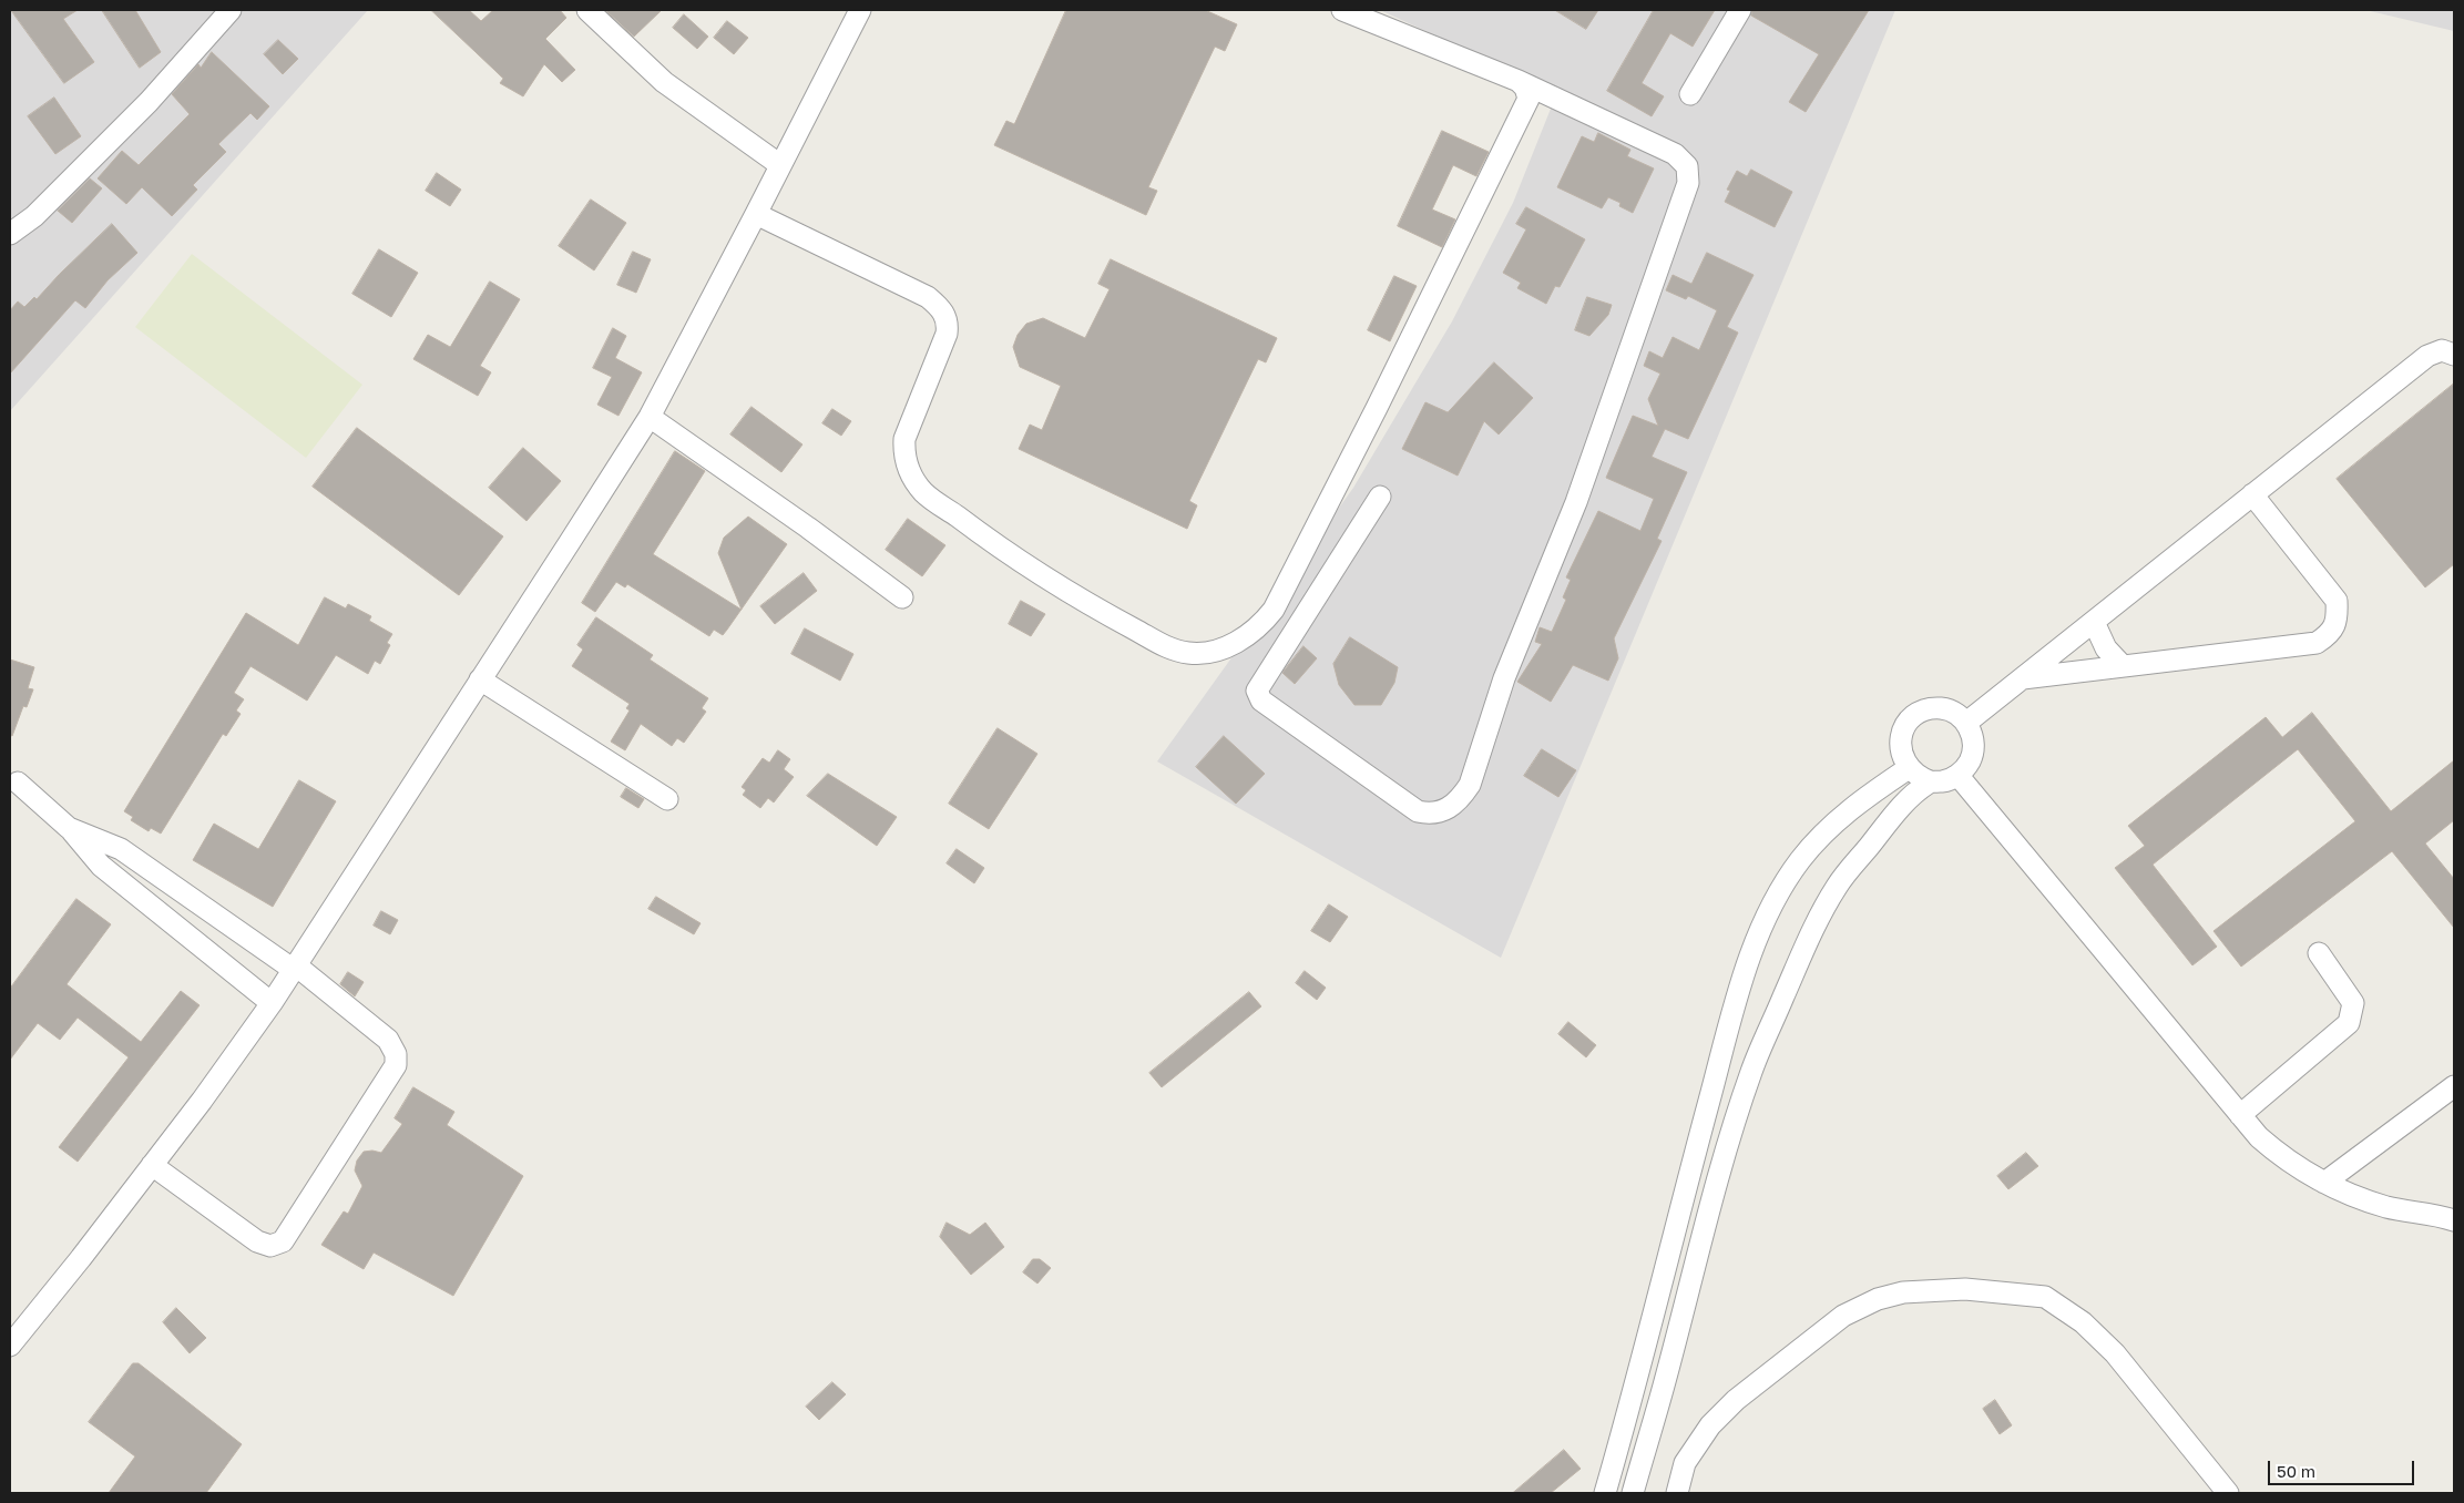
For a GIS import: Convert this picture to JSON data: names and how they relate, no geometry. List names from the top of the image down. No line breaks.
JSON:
{"scale_bar":"50 m"}
